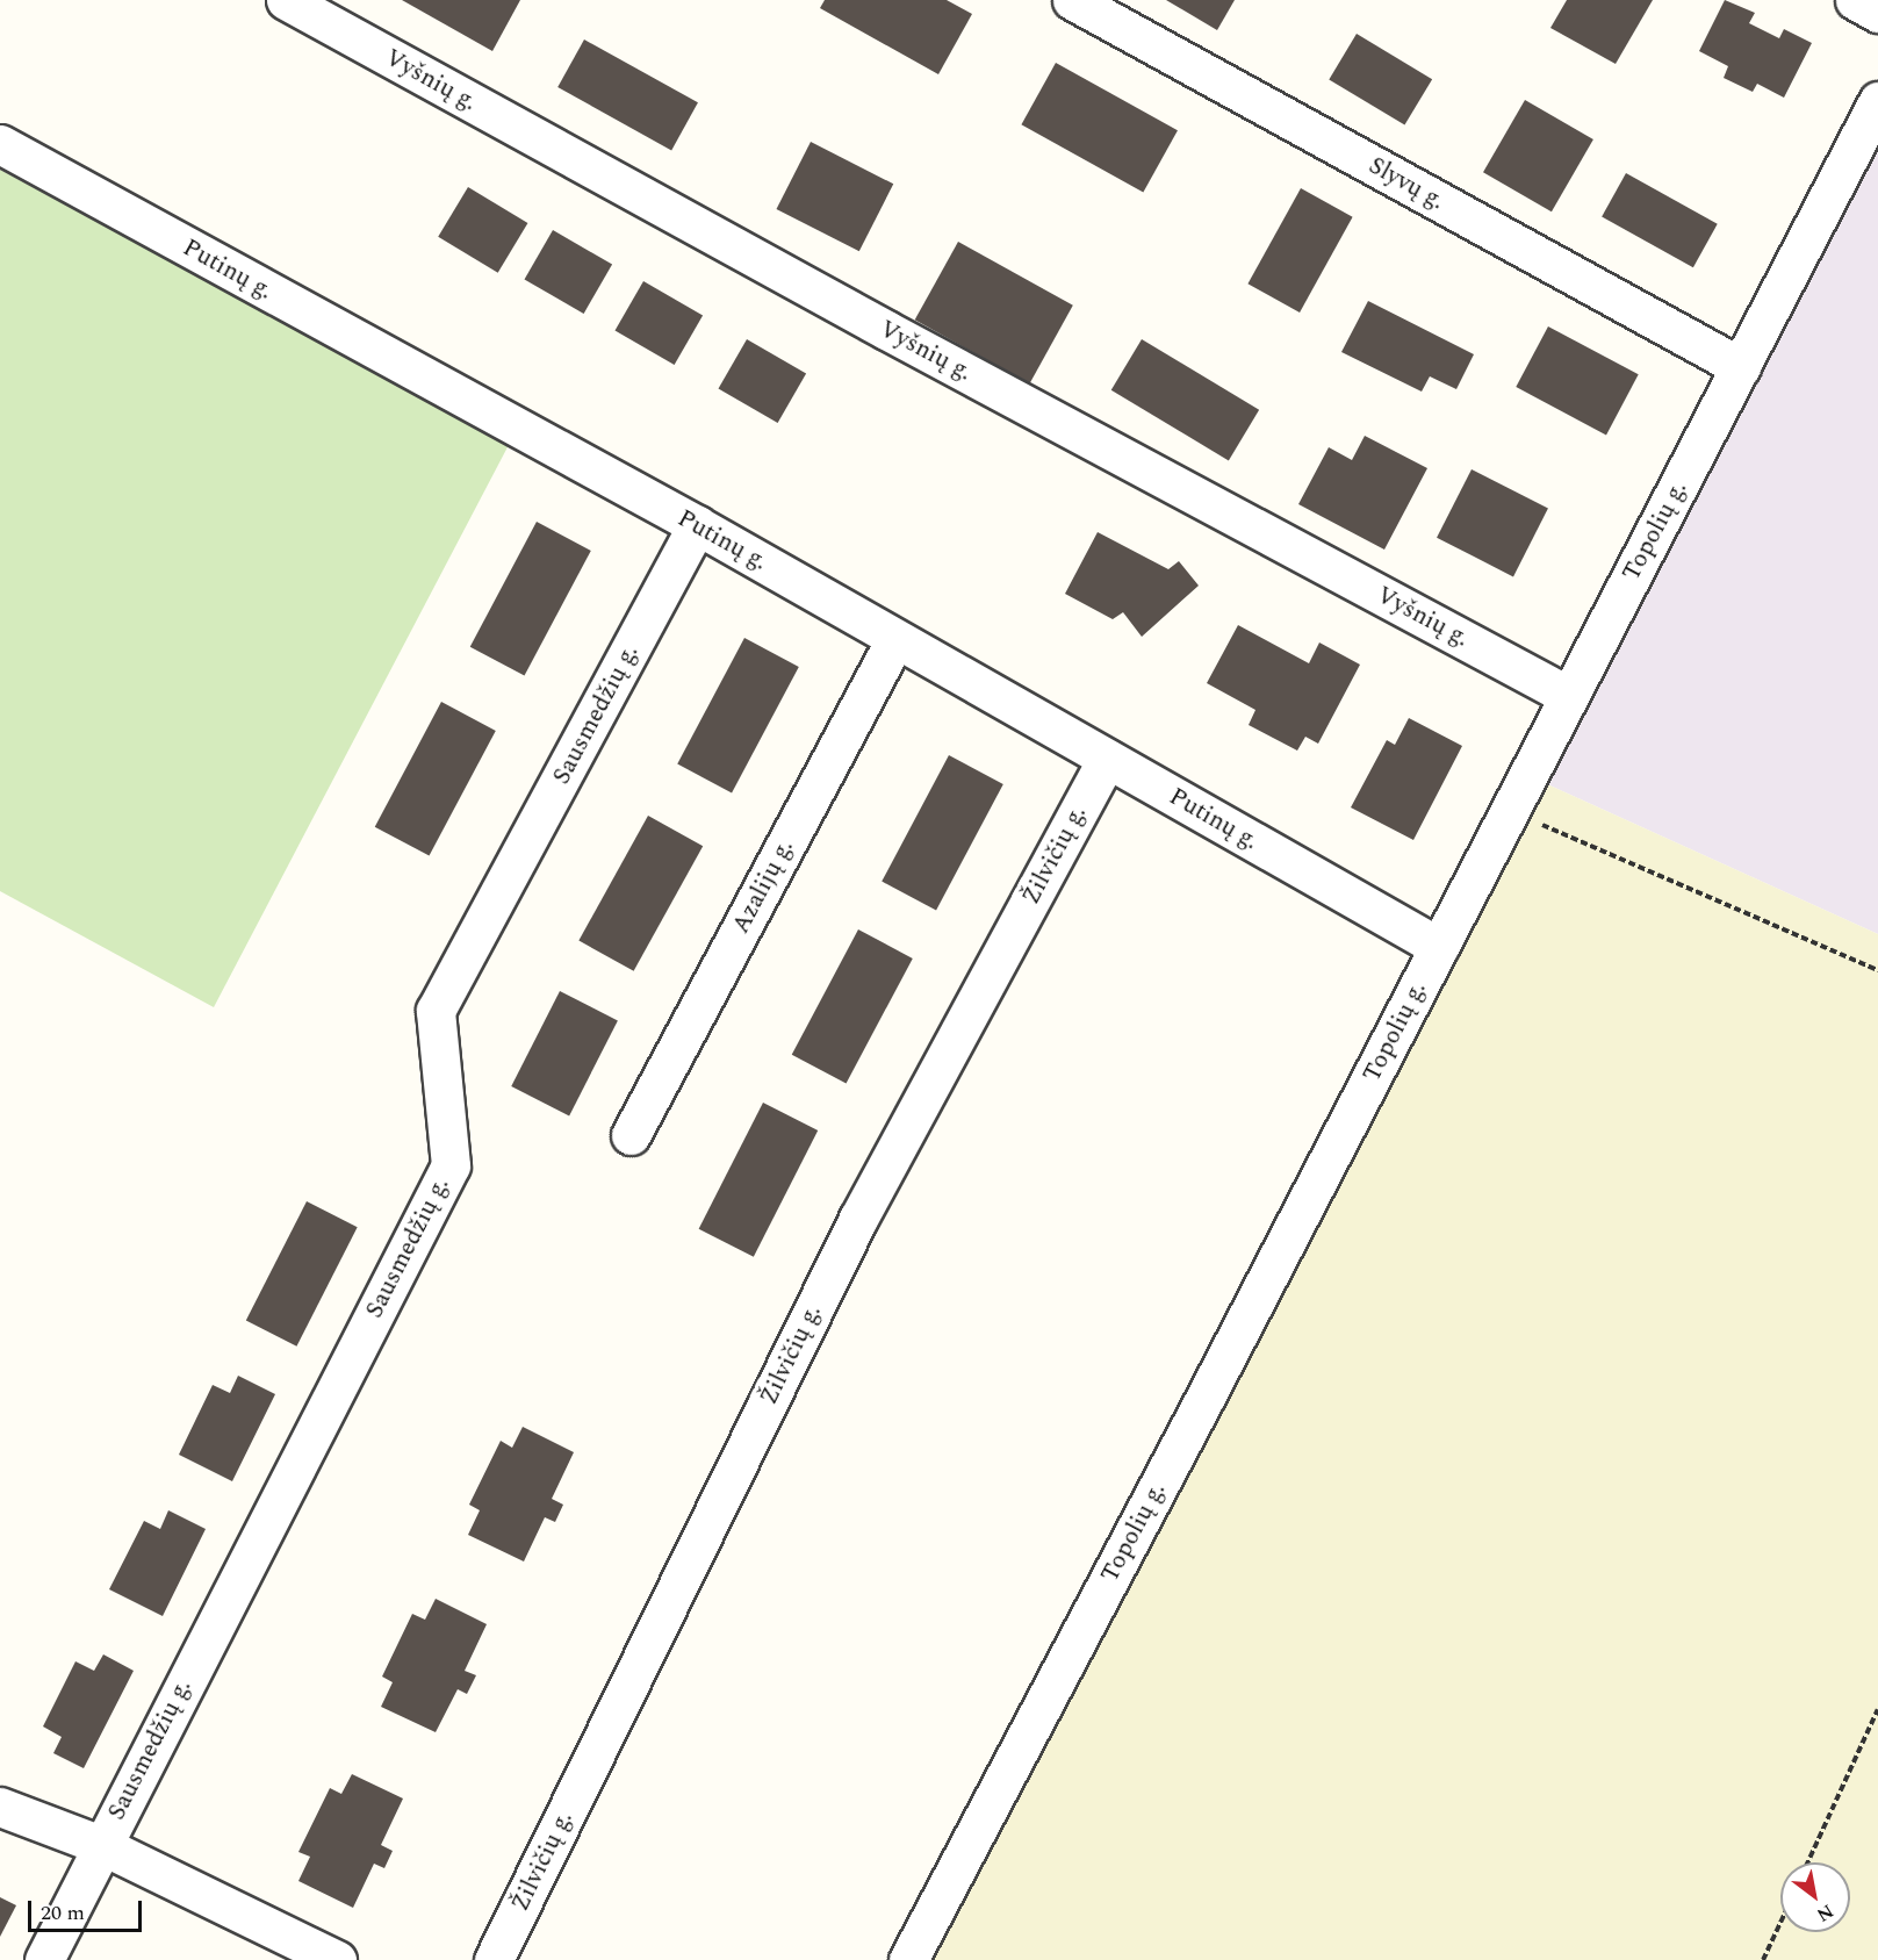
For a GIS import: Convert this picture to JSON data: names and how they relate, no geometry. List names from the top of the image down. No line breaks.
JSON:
{"streets":{"street":["Vyšnių g.","Slyvų g.","Putinų g.","Topolių g.","Sausmedžių g.","Žilvičių g.","Azalijų g."]},"crossings":[["Vyšnių g.","Topolių g."],["Slyvų g.","Topolių g."],["Putinų g.","Topolių g."],["Putinų g.","Sausmedžių g."],["Putinų g.","Žilvičių g."],["Putinų g.","Azalijų g."]],"scale_bar":"20 m","north":"bottom right"}
